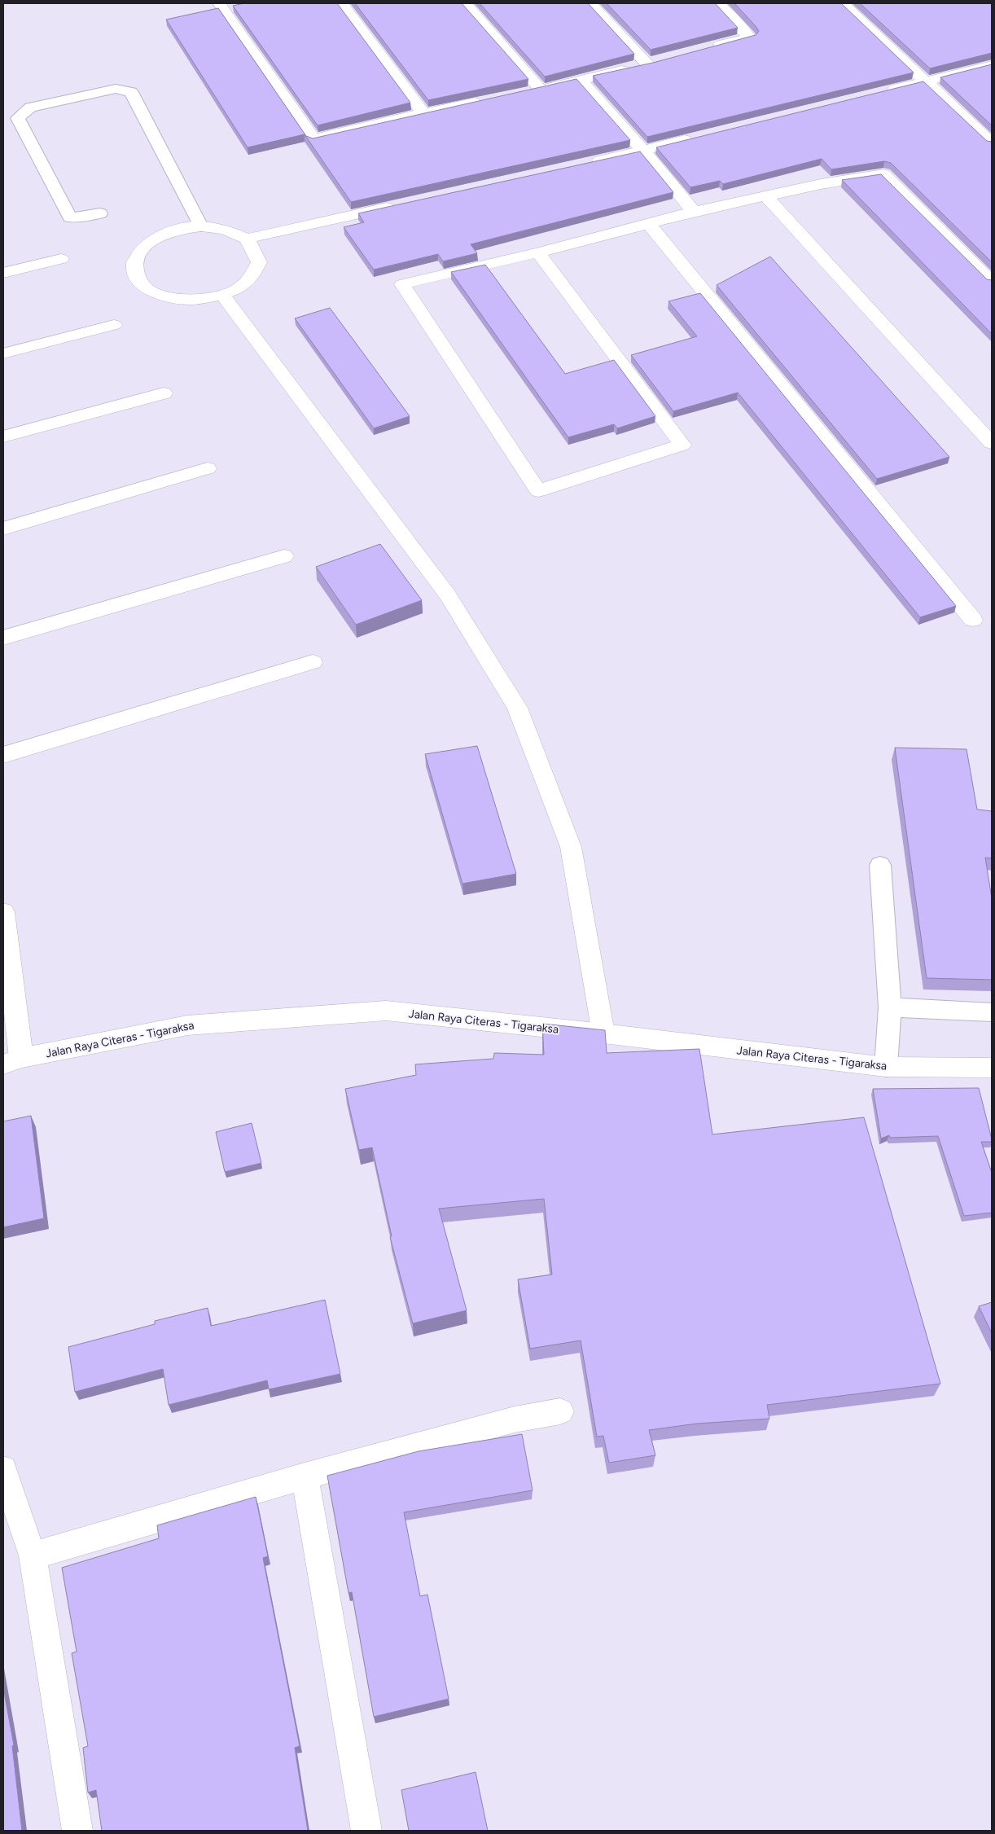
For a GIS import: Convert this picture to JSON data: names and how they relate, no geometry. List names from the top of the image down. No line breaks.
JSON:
{"streets":{"street":["Jalan Raya Citeras - Tigaraksa"]}}
